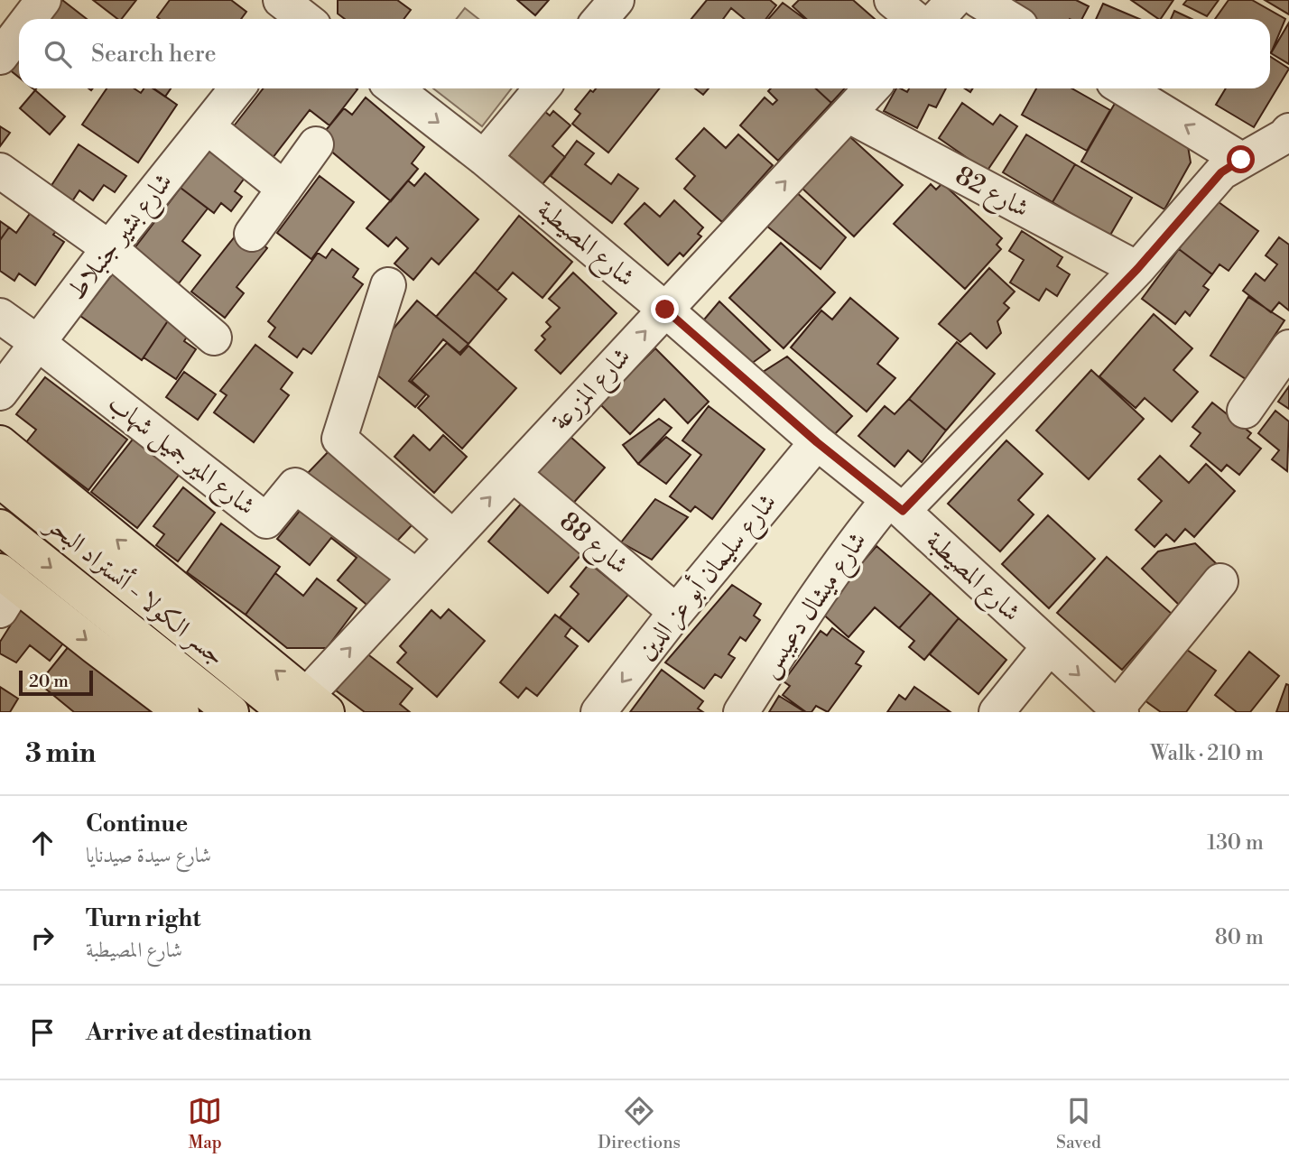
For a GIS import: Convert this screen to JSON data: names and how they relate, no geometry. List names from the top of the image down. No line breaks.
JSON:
{"streets":{"main road":["جسر الكولا - أتستراد البحر"],"street":["شارع 82","شارع بشير جنبلاط","شارع المصيطبة","شارع المزرعة","شارع المير جميل شهاب","شارع 88","شارع سليمان أبو عز الدين","شارع ميشال دعيبس"]},"crossings":[["شارع 82","شارع المزرعة"],["شارع 82","شارع ميشال دعيبس"],["شارع بشير جنبلاط","شارع المير جميل شهاب"],["شارع المصيطبة","شارع المزرعة"],["شارع المصيطبة","شارع سليمان أبو عز الدين"],["شارع المصيطبة","شارع ميشال دعيبس"],["شارع المزرعة","شارع المير جميل شهاب"],["شارع المزرعة","شارع 88"],["شارع المزرعة","جسر الكولا - أتستراد البحر"],["شارع 88","شارع سليمان أبو عز الدين"]],"one_way":["شارع المزرعة","شارع سليمان أبو عز الدين"],"scale_bar":"20 m","page":{"search":"Search here","scale":"20 m","heading":["3 min","Walk · 210 m"],"list":[["Continue","شارع سيدة صيدنايا","130 m"],["Turn right","شارع المصيطبة","80 m"],"Arrive at destination"],"nav":["Map","Directions","Saved"]}}
